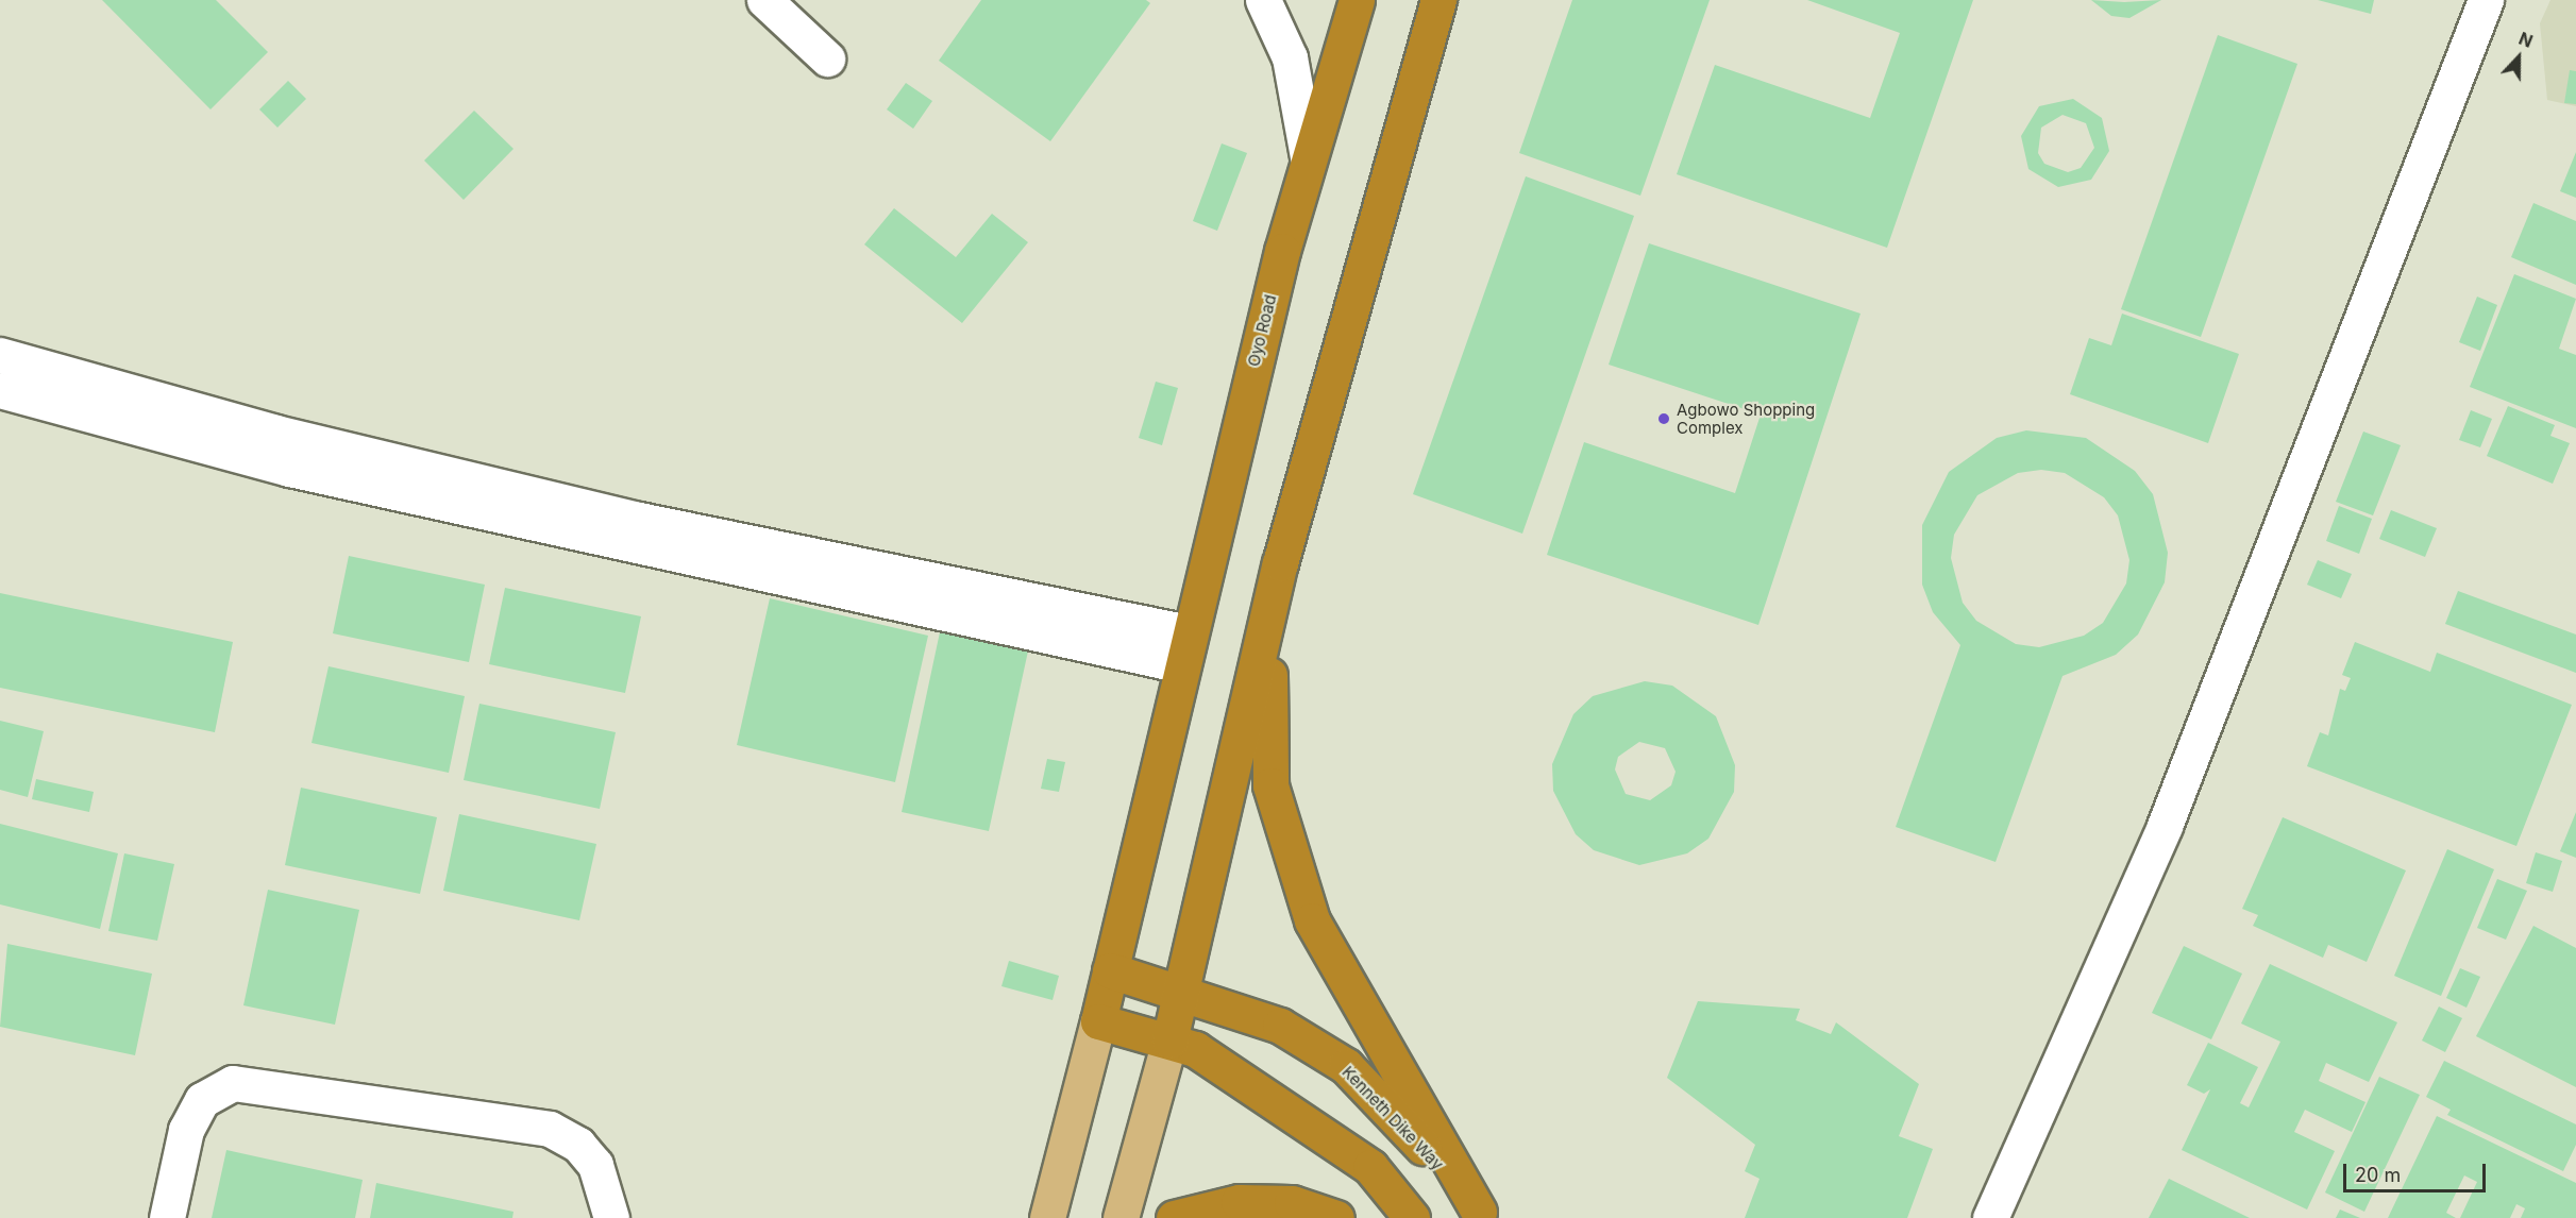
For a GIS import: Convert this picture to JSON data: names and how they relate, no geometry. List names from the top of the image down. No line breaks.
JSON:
{"streets":{"highway":["Oyo Road","Kenneth Dike Way"]},"crossings":[["Oyo Road","Kenneth Dike Way"]],"places":["Agbowo Shopping Complex"],"scale_bar":"20 m","north":"top"}
